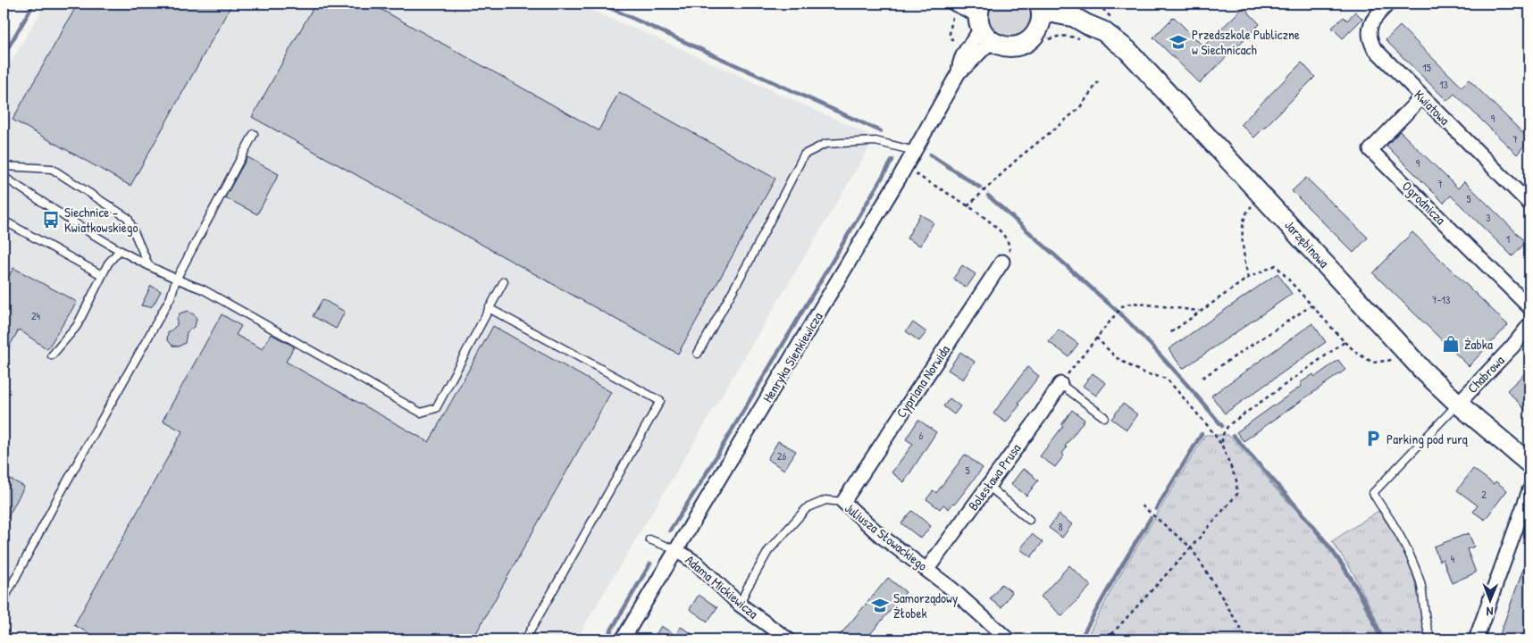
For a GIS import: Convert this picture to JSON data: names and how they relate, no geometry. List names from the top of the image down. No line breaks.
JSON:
{"streets":{"street":["Kwiatowa","Ogrodnicza","Jarzębinowa","Henryka Sienkiewicza","Chabrowa","Cypriana Norwida","Bolesława Prusa","Juliusza Słowackiego","Adama Mickiewicza"]},"crossings":[["Kwiatowa","Ogrodnicza"],["Jarzębinowa","Chabrowa"],["Henryka Sienkiewicza","Adama Mickiewicza"],["Cypriana Norwida","Juliusza Słowackiego"],["Bolesława Prusa","Juliusza Słowackiego"],["Juliusza Słowackiego","Adama Mickiewicza"]],"places":{"school or university":["Przedszkole Publiczne w Siechnicach","Samorządowy Żłobek"],"bus stop":["Siechnice – Kwiatkowskiego"],"shop":["Żabka"],"parking":["Parking pod rurą"]},"house_numbers":["15","13","9","7","9","7","5","3","1","7-13","24","6","26","5","2","8","4"],"north":"bottom"}
